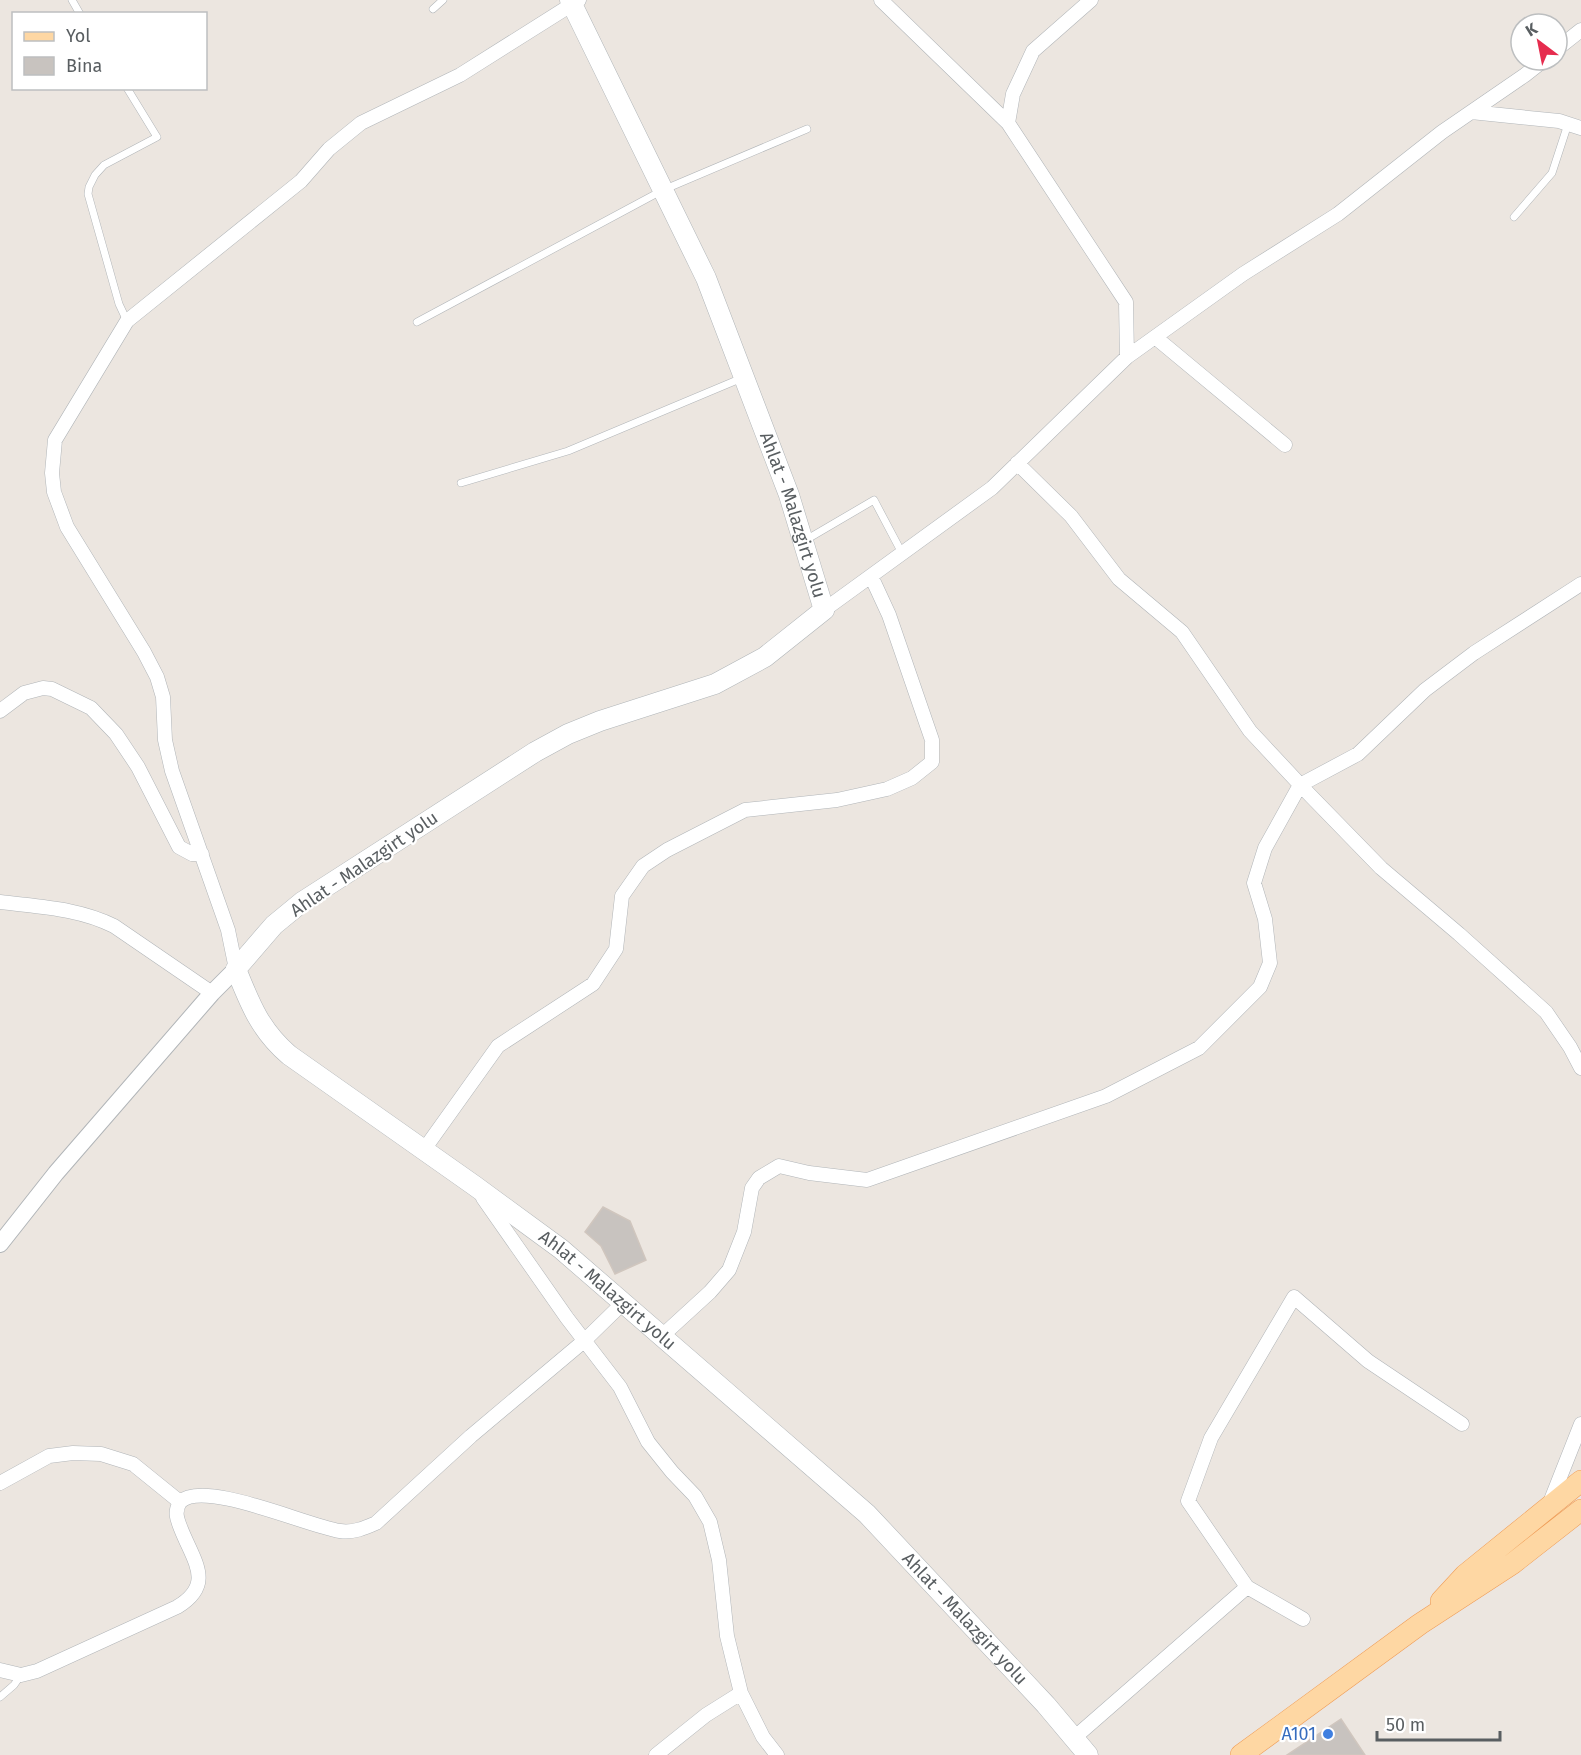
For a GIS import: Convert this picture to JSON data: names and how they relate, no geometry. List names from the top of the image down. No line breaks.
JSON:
{"streets":{"main road":["Ahlat - Malazgirt yolu"]},"places":["A101"],"legend":["Yol","Bina"],"scale_bar":"50 m","north":"top left"}
